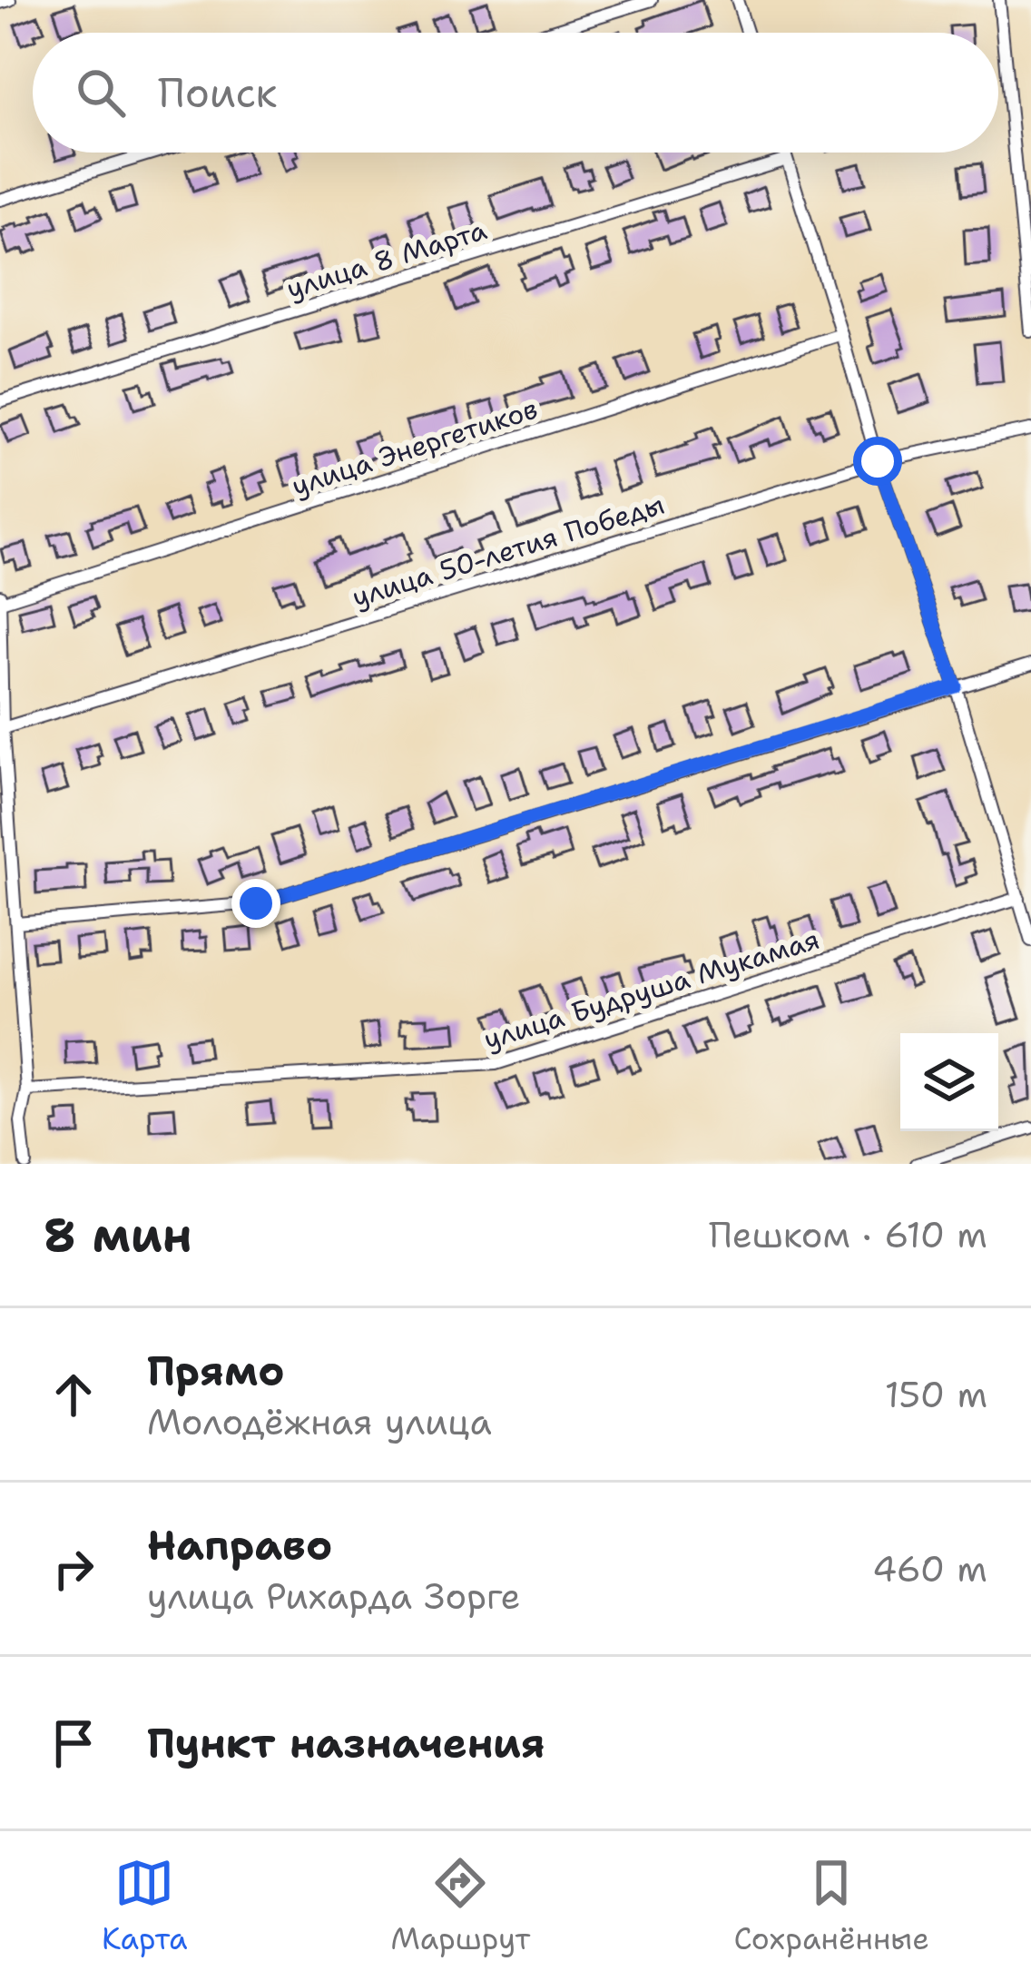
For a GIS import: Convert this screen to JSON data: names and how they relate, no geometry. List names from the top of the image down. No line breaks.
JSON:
{"streets":{"street":["улица 8 Марта","улица Энергетиков","улица 50-летия Победы","улица Будруша Мукамая"]},"page":{"search":"Поиск","heading":["8 мин","Пешком · 610 m"],"list":[["Прямо","Молодёжная улица","150 m"],["Направо","улица Рихарда Зорге","460 m"],"Пункт назначения"],"nav":["Карта","Маршрут","Сохранённые"]}}
